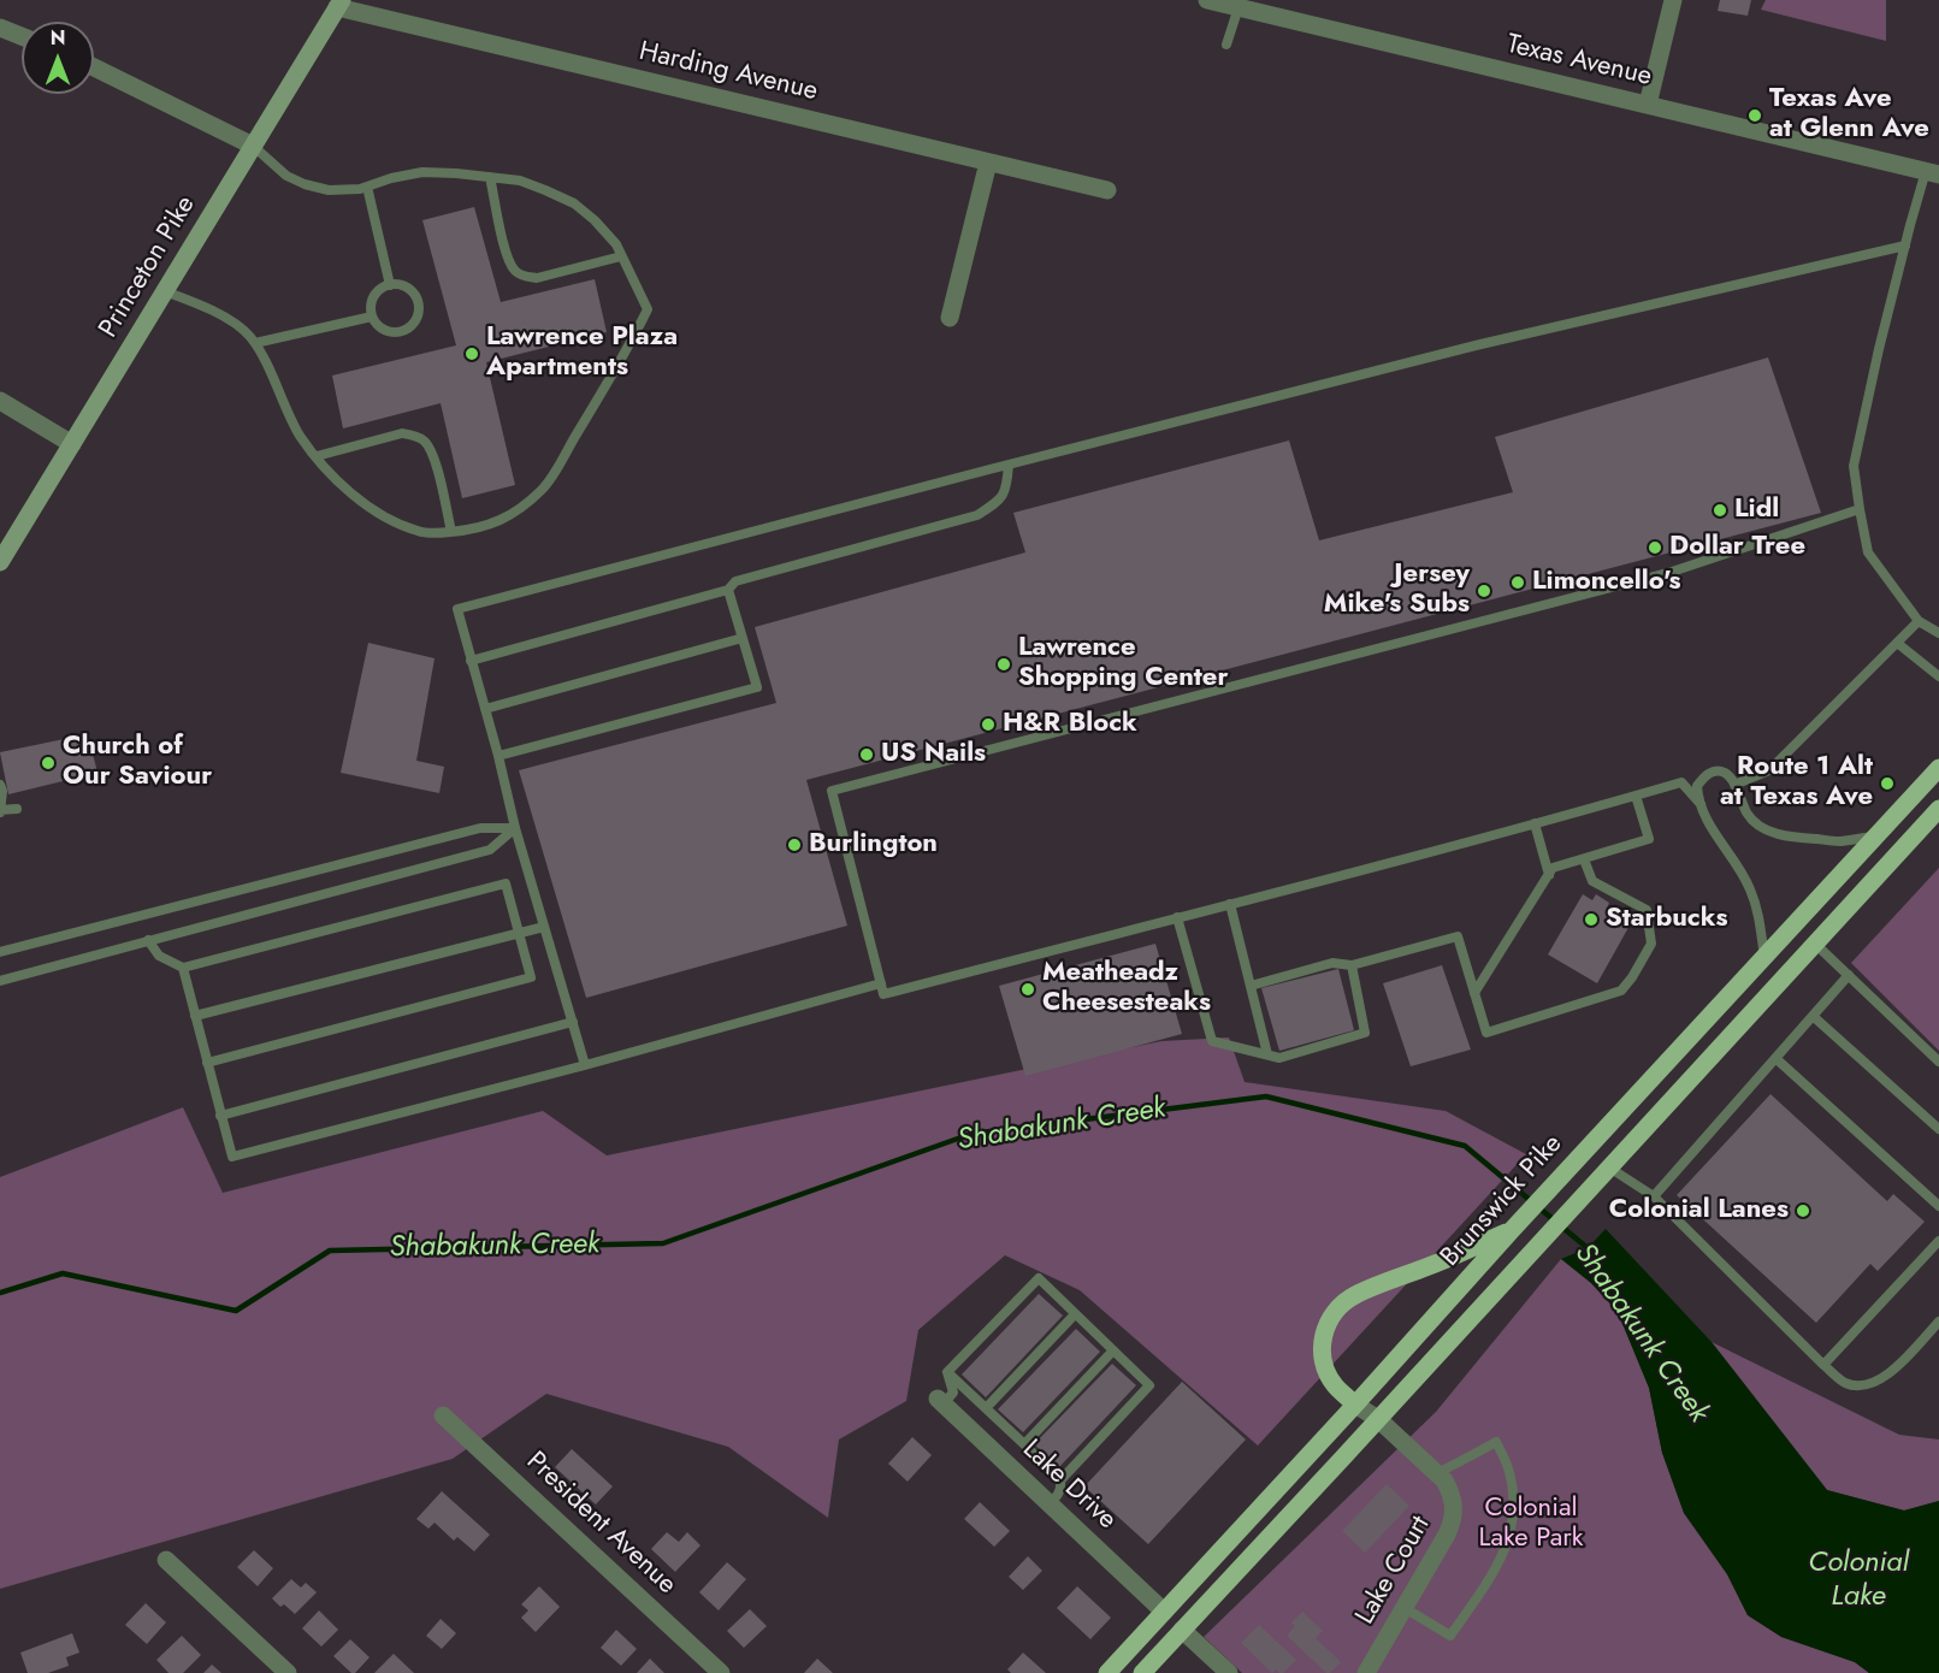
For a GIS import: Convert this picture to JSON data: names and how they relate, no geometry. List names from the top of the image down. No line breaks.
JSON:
{"streets":{"main road":["Princeton Pike","Brunswick Pike"],"street":["Texas Avenue","Harding Avenue","Lake Drive","President Avenue","Lake Court"]},"crossings":[["Harding Avenue","Princeton Pike"],["Brunswick Pike","Lake Drive"],["Brunswick Pike","Lake Court"]],"water":["Shabakunk Creek","Colonial Lake"],"parks":["Colonial Lake Park"],"places":["Texas Ave at Glenn Ave","Lawrence Plaza Apartments","Lidl","Dollar Tree","Limoncello's","Jersey Mike's Subs","Lawrence Shopping Center","H&R Block","US Nails","Church of Our Saviour","Route 1 Alt at Texas Ave","Burlington","Starbucks","Meatheadz Cheesesteaks","Colonial Lanes"],"north":"top"}
